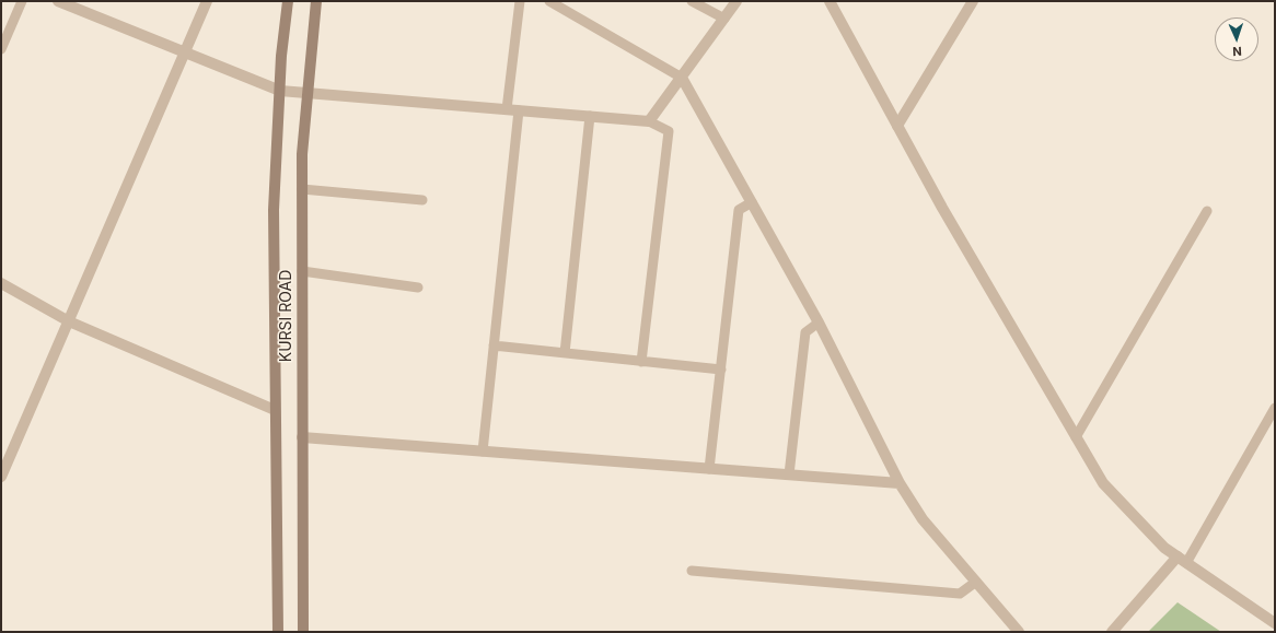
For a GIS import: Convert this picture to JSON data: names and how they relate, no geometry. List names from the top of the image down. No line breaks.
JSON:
{"streets":{"main road":["KURSI ROAD"]},"north":"bottom"}
